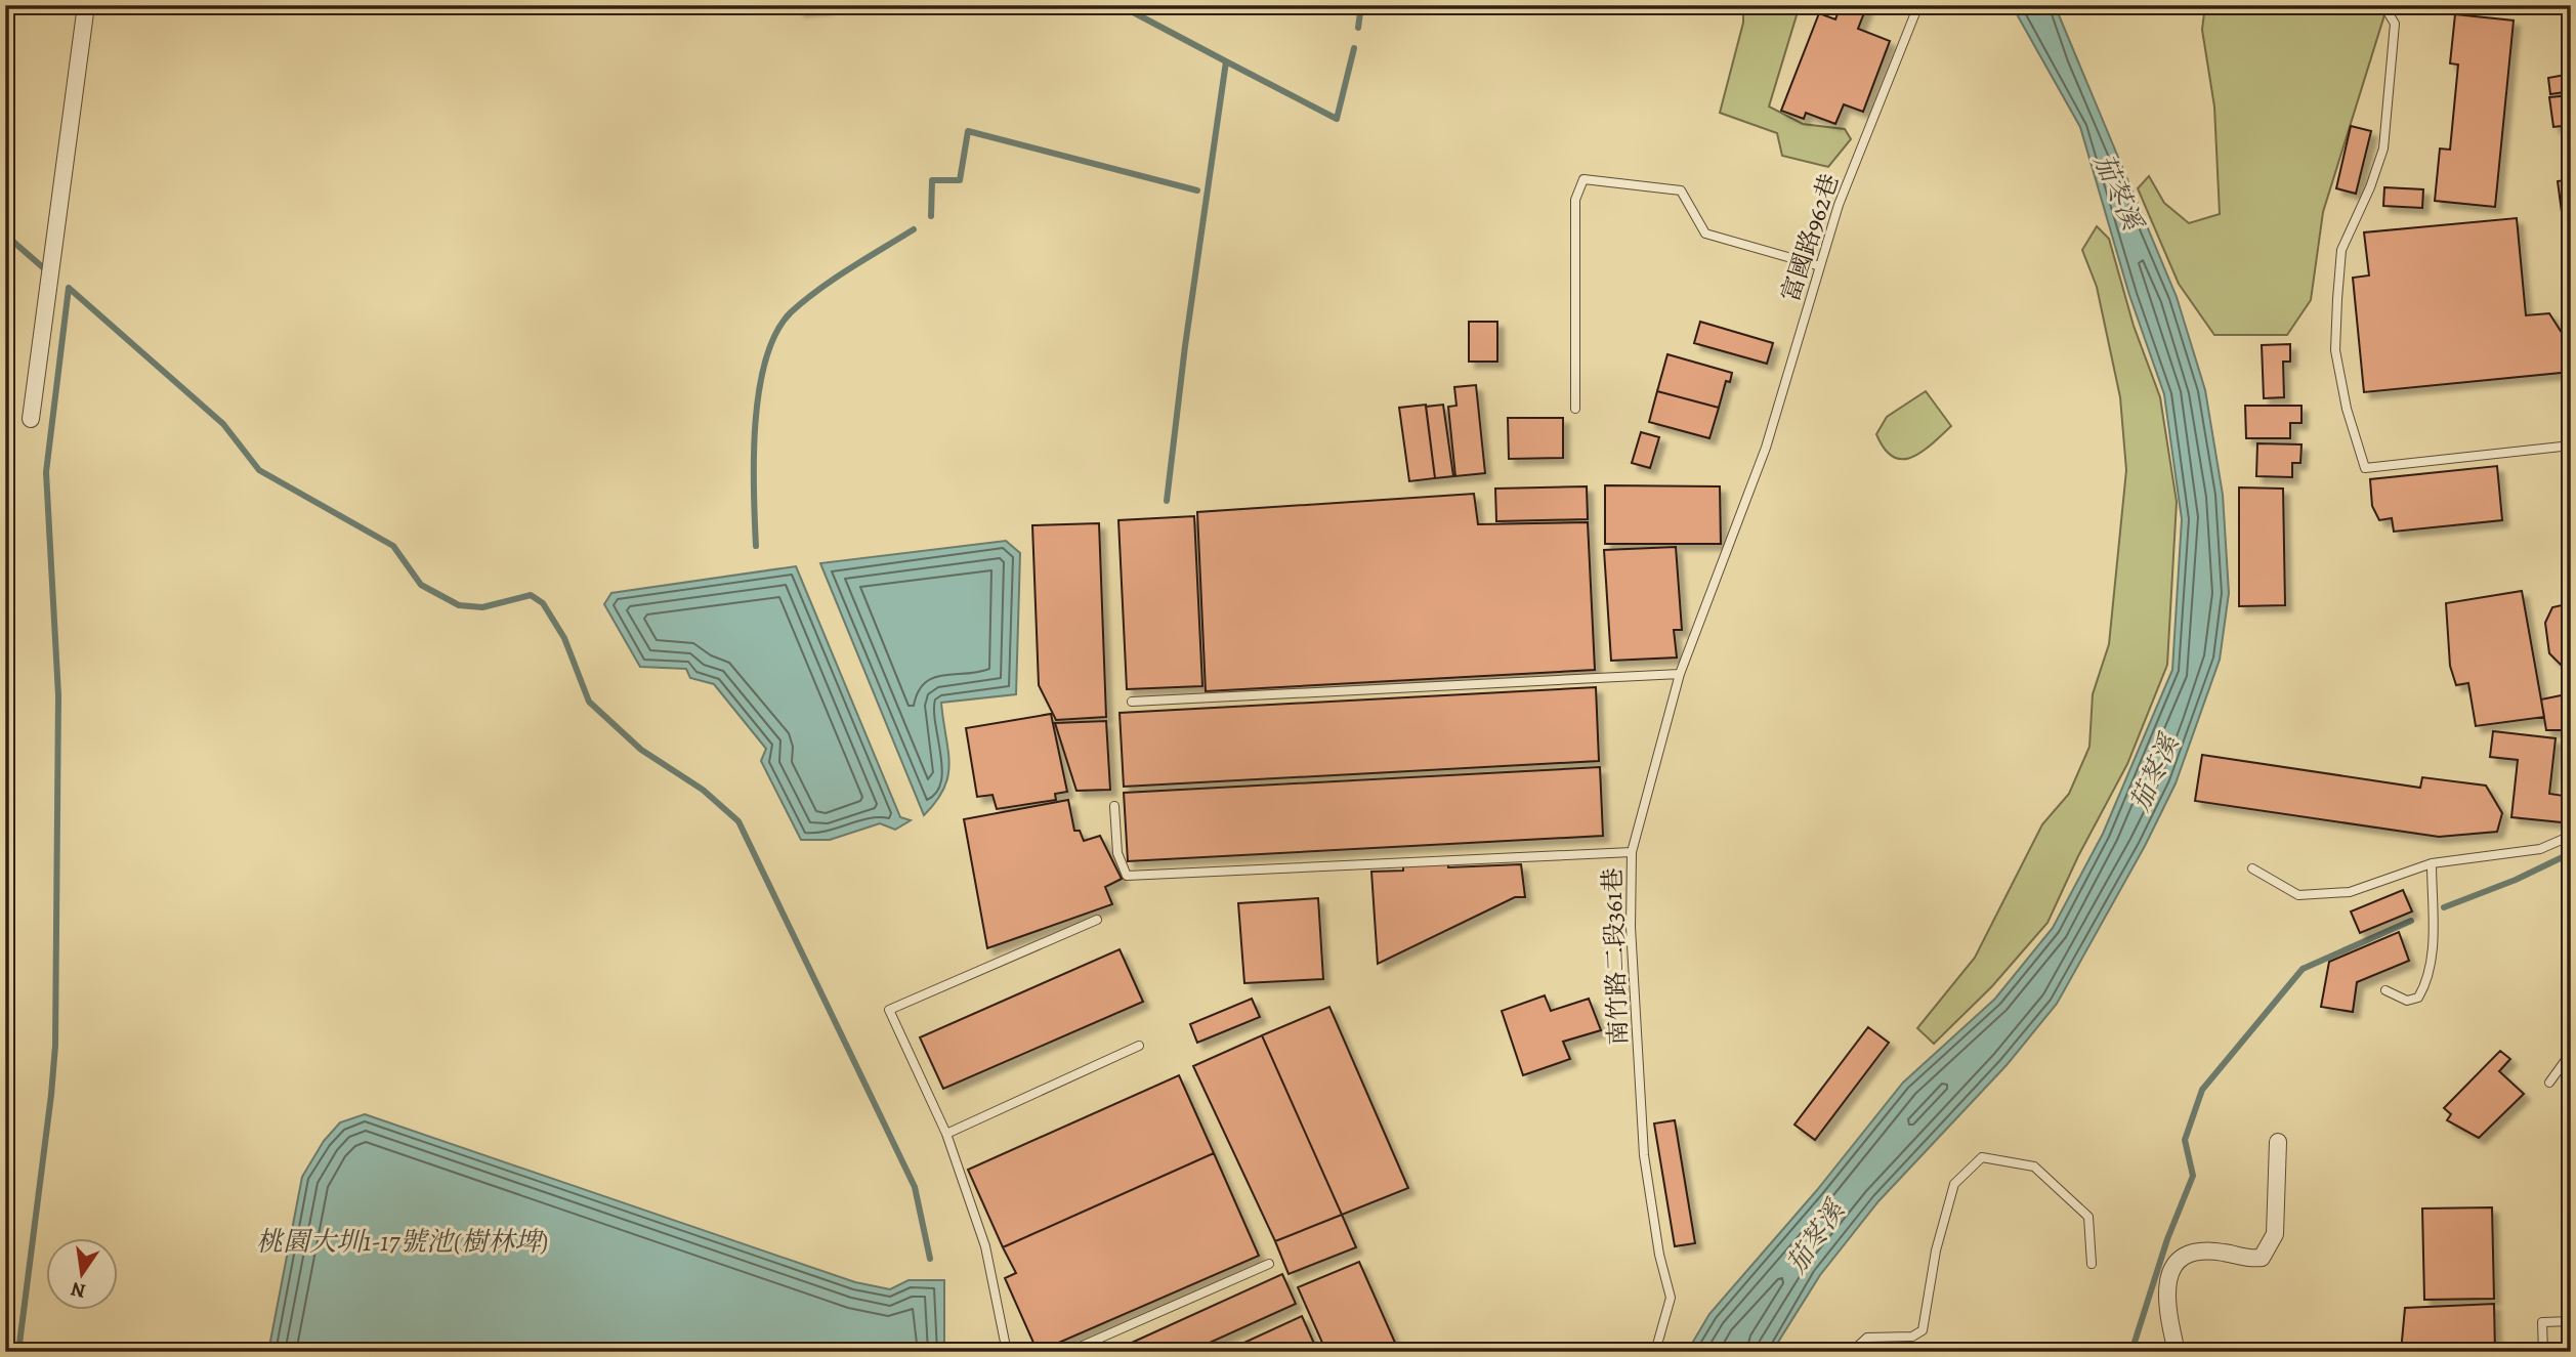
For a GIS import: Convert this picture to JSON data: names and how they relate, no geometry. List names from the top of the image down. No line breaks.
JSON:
{"streets":{"lane":["富國路962巷","南竹路二段361巷"]},"crossings":[["富國路962巷","南竹路二段361巷"]],"water":["茄苳溪","桃園大圳1-17號池(樹林埤)"],"north":"bottom"}
